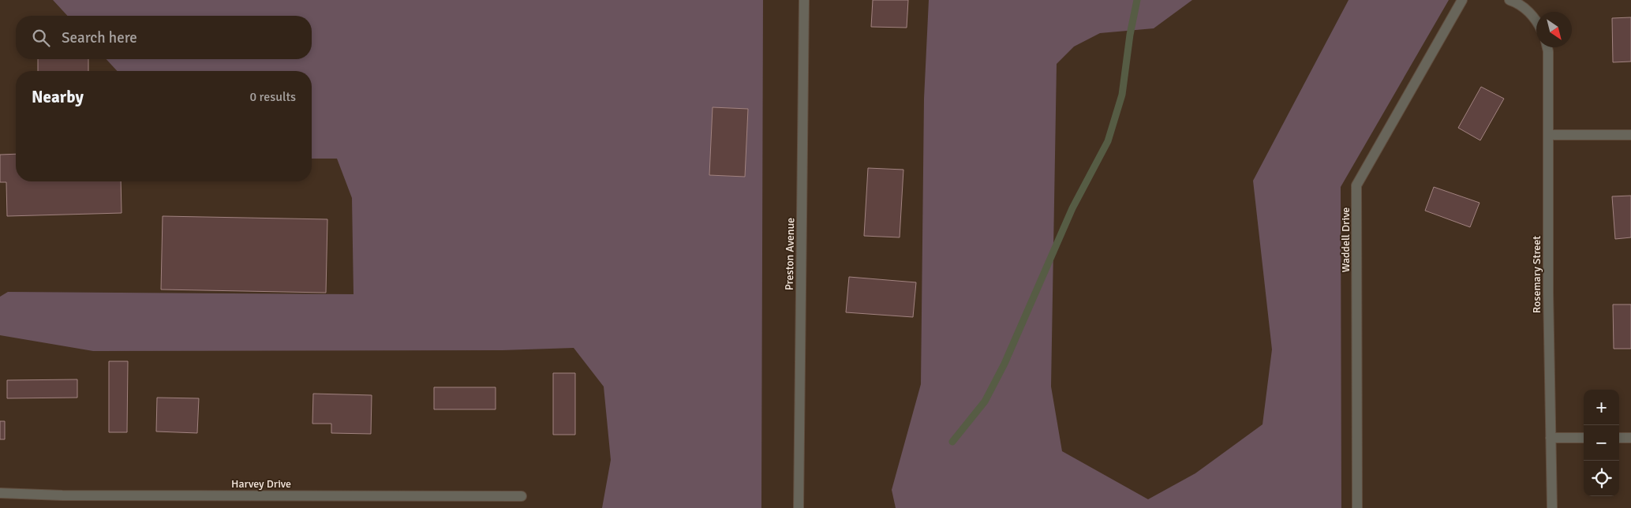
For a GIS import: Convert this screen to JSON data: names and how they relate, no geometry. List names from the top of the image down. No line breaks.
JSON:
{"streets":{"street":["Waddell Drive","Preston Avenue","Rosemary Street","Harvey Drive"]},"north":"bottom right","page":{"search":"Search here","heading":["Nearby","0 results"],"map_buttons":["+","−"]}}
